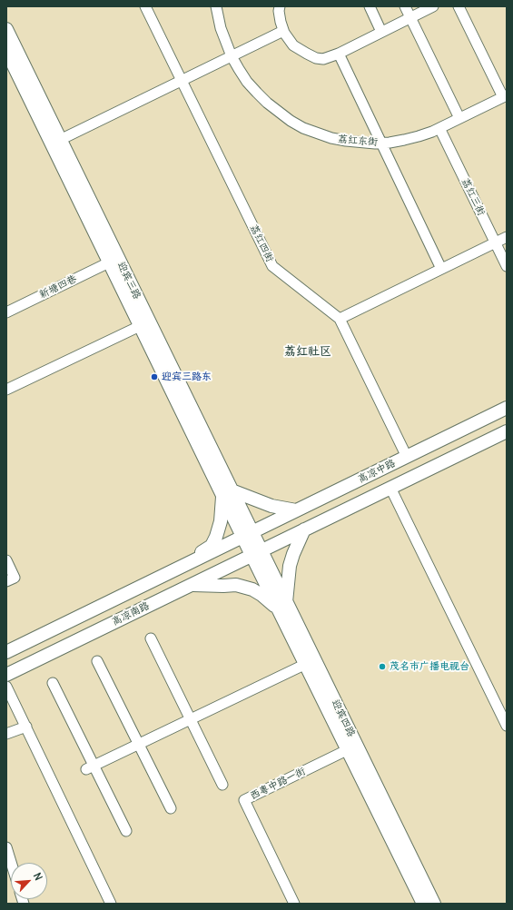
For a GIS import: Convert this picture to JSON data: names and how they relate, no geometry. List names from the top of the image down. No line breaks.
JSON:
{"streets":{"main road":["迎宾三路","高凉中路","高凉南路","迎宾四路"],"street":["荔红东街","荔红三街","荔红四街","新塘四巷","西粤中路一街"]},"crossings":[["荔红东街","荔红三街"],["荔红四街","高凉中路"],["迎宾三路","新塘四巷"],["迎宾三路","高凉中路"],["迎宾三路","高凉南路"],["迎宾三路","迎宾四路"],["高凉中路","高凉南路"],["高凉中路","迎宾四路"],["高凉南路","迎宾四路"],["迎宾四路","西粤中路一街"]],"districts":["荔红社区"],"places":["迎宾三路东","茂名市广播电视台"],"north":"top right"}
